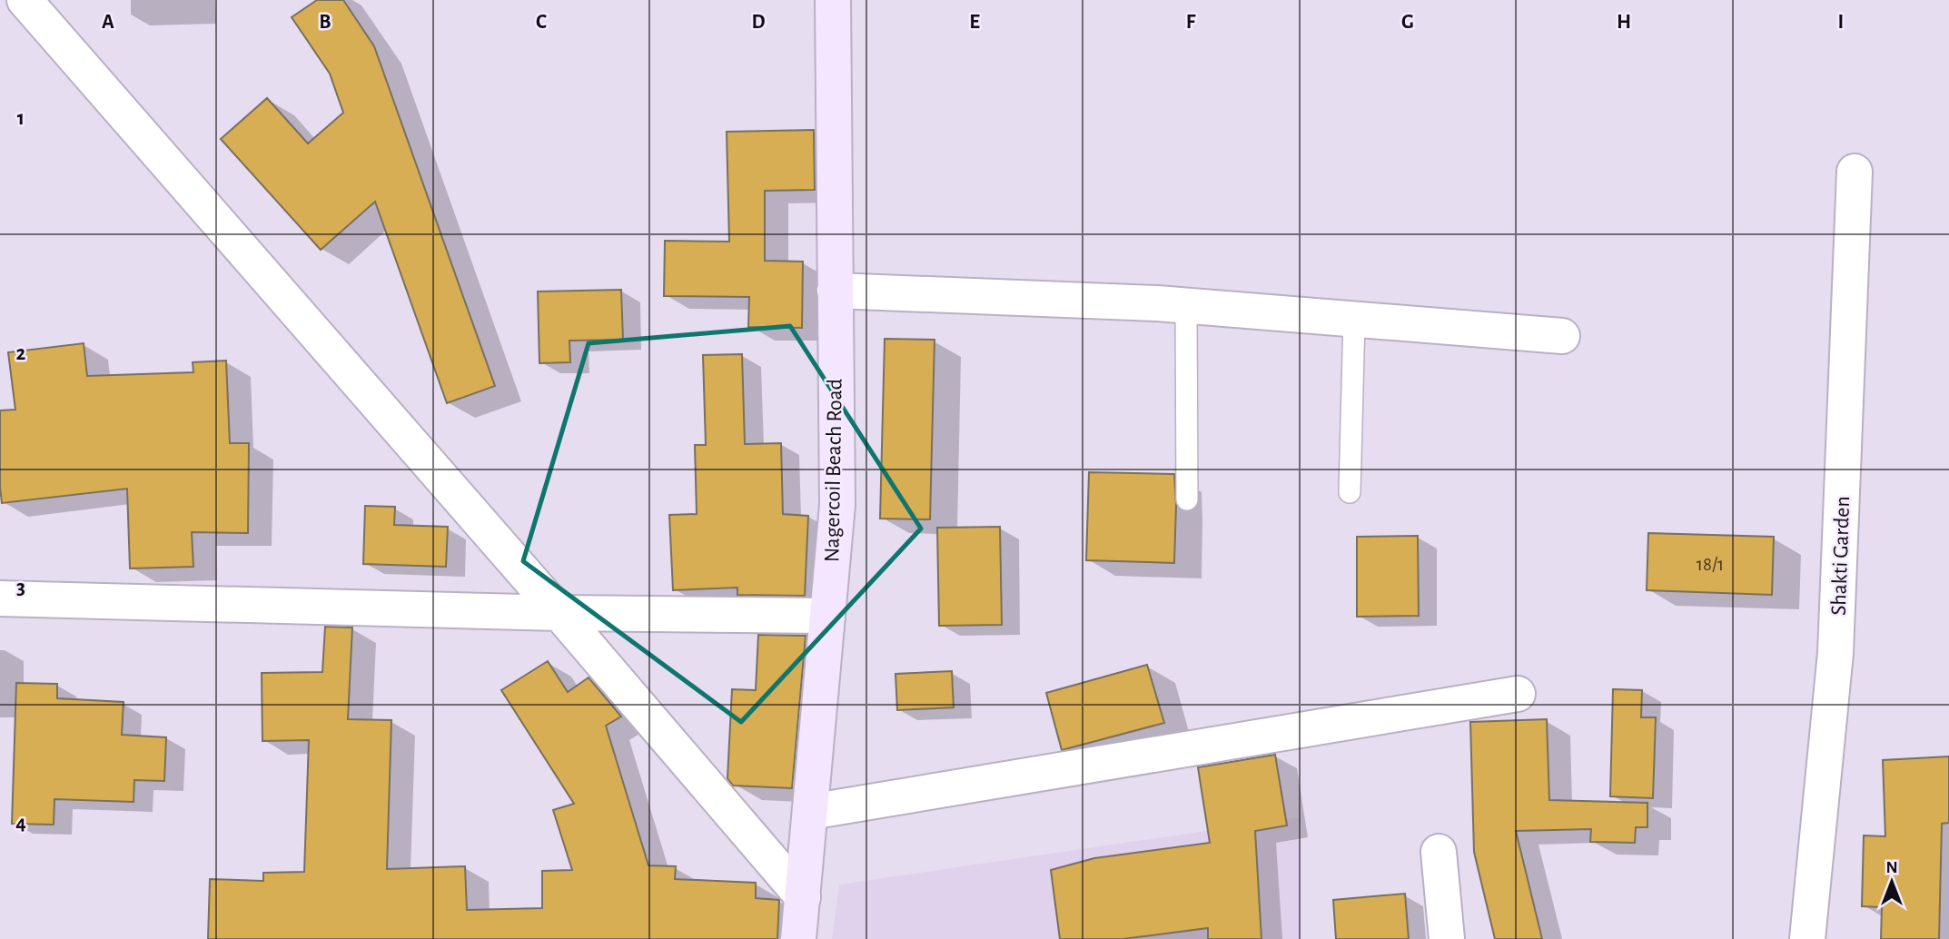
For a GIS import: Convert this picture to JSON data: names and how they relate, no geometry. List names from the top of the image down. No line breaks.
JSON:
{"streets":{"main road":["Nagercoil Beach Road"],"street":["Shakti Garden"]},"house_numbers":["18/1"],"north":"top","grid":{"columns":["A","B","C","D","E","F","G","H","I"],"rows":["1","2","3","4"]}}
